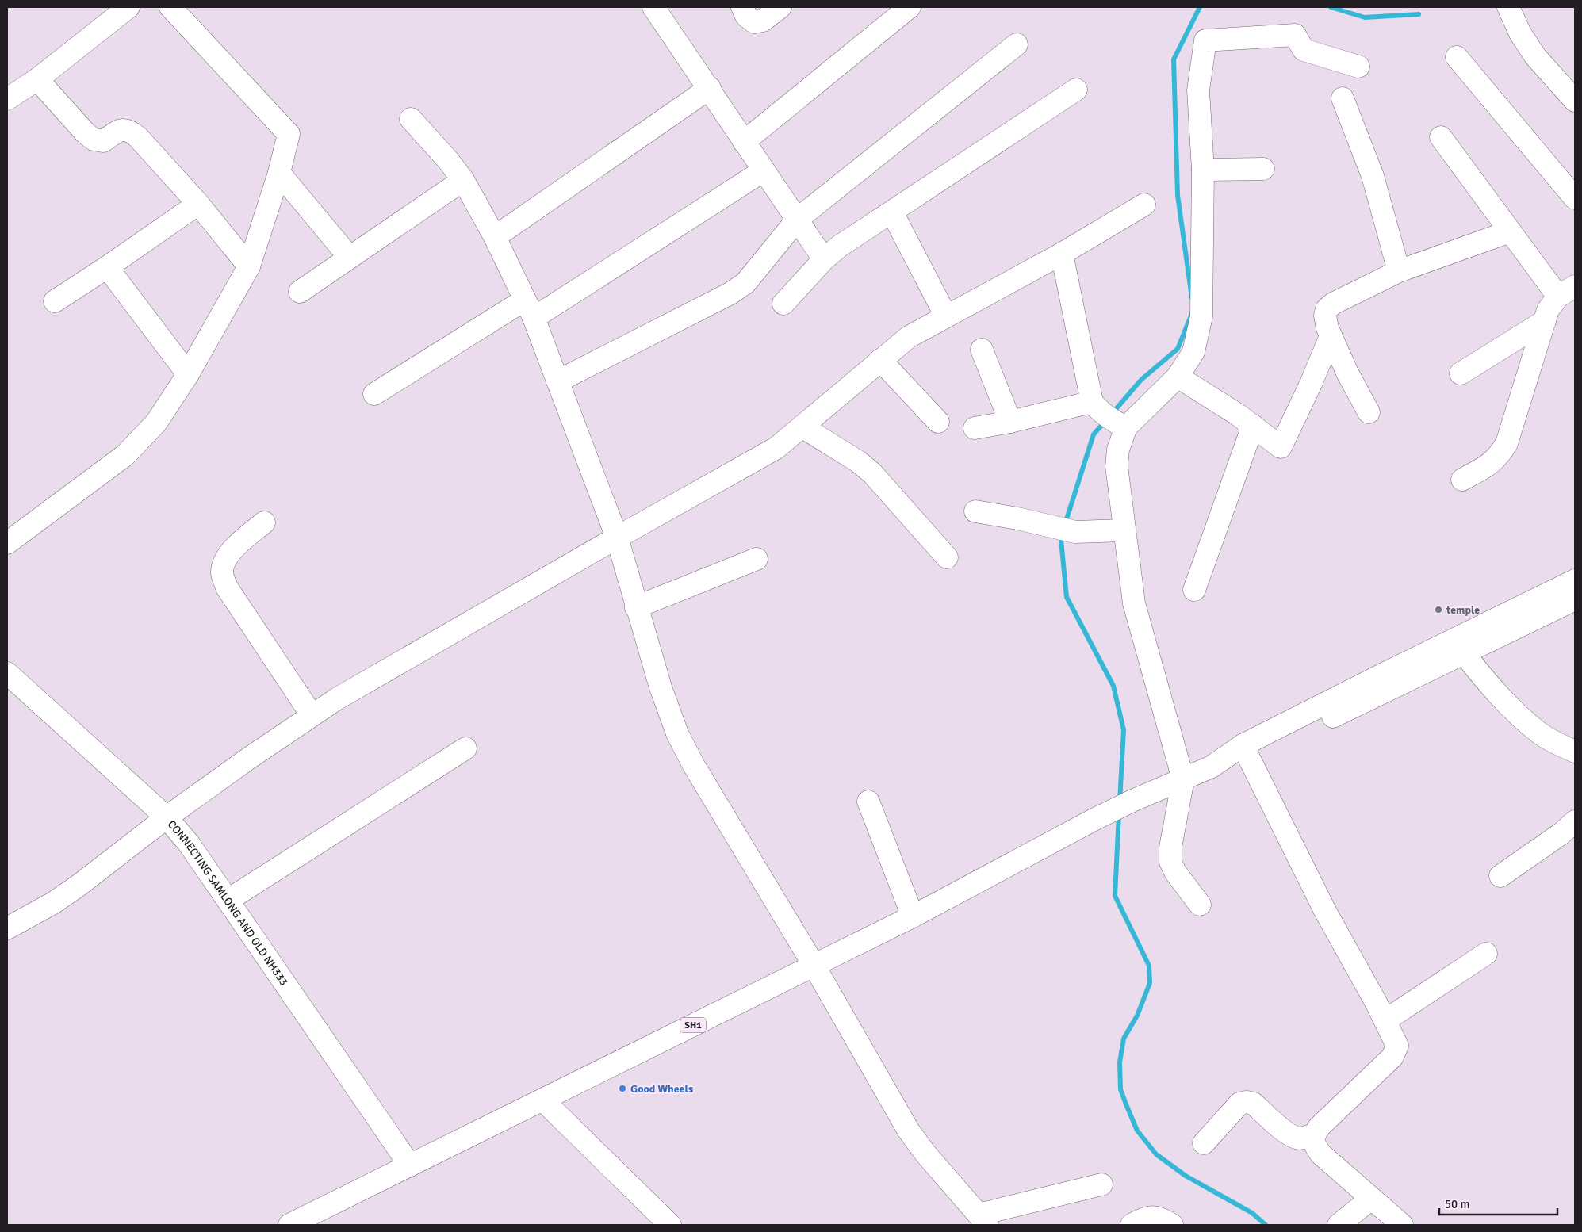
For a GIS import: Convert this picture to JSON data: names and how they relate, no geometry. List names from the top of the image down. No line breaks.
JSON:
{"streets":{"street":["CONNECTING SAMLONG AND OLD NH333","SH1"]},"crossings":[["CONNECTING SAMLONG AND OLD NH333","SH1"]],"places":["temple","Good Wheels"],"scale_bar":"50 m"}
